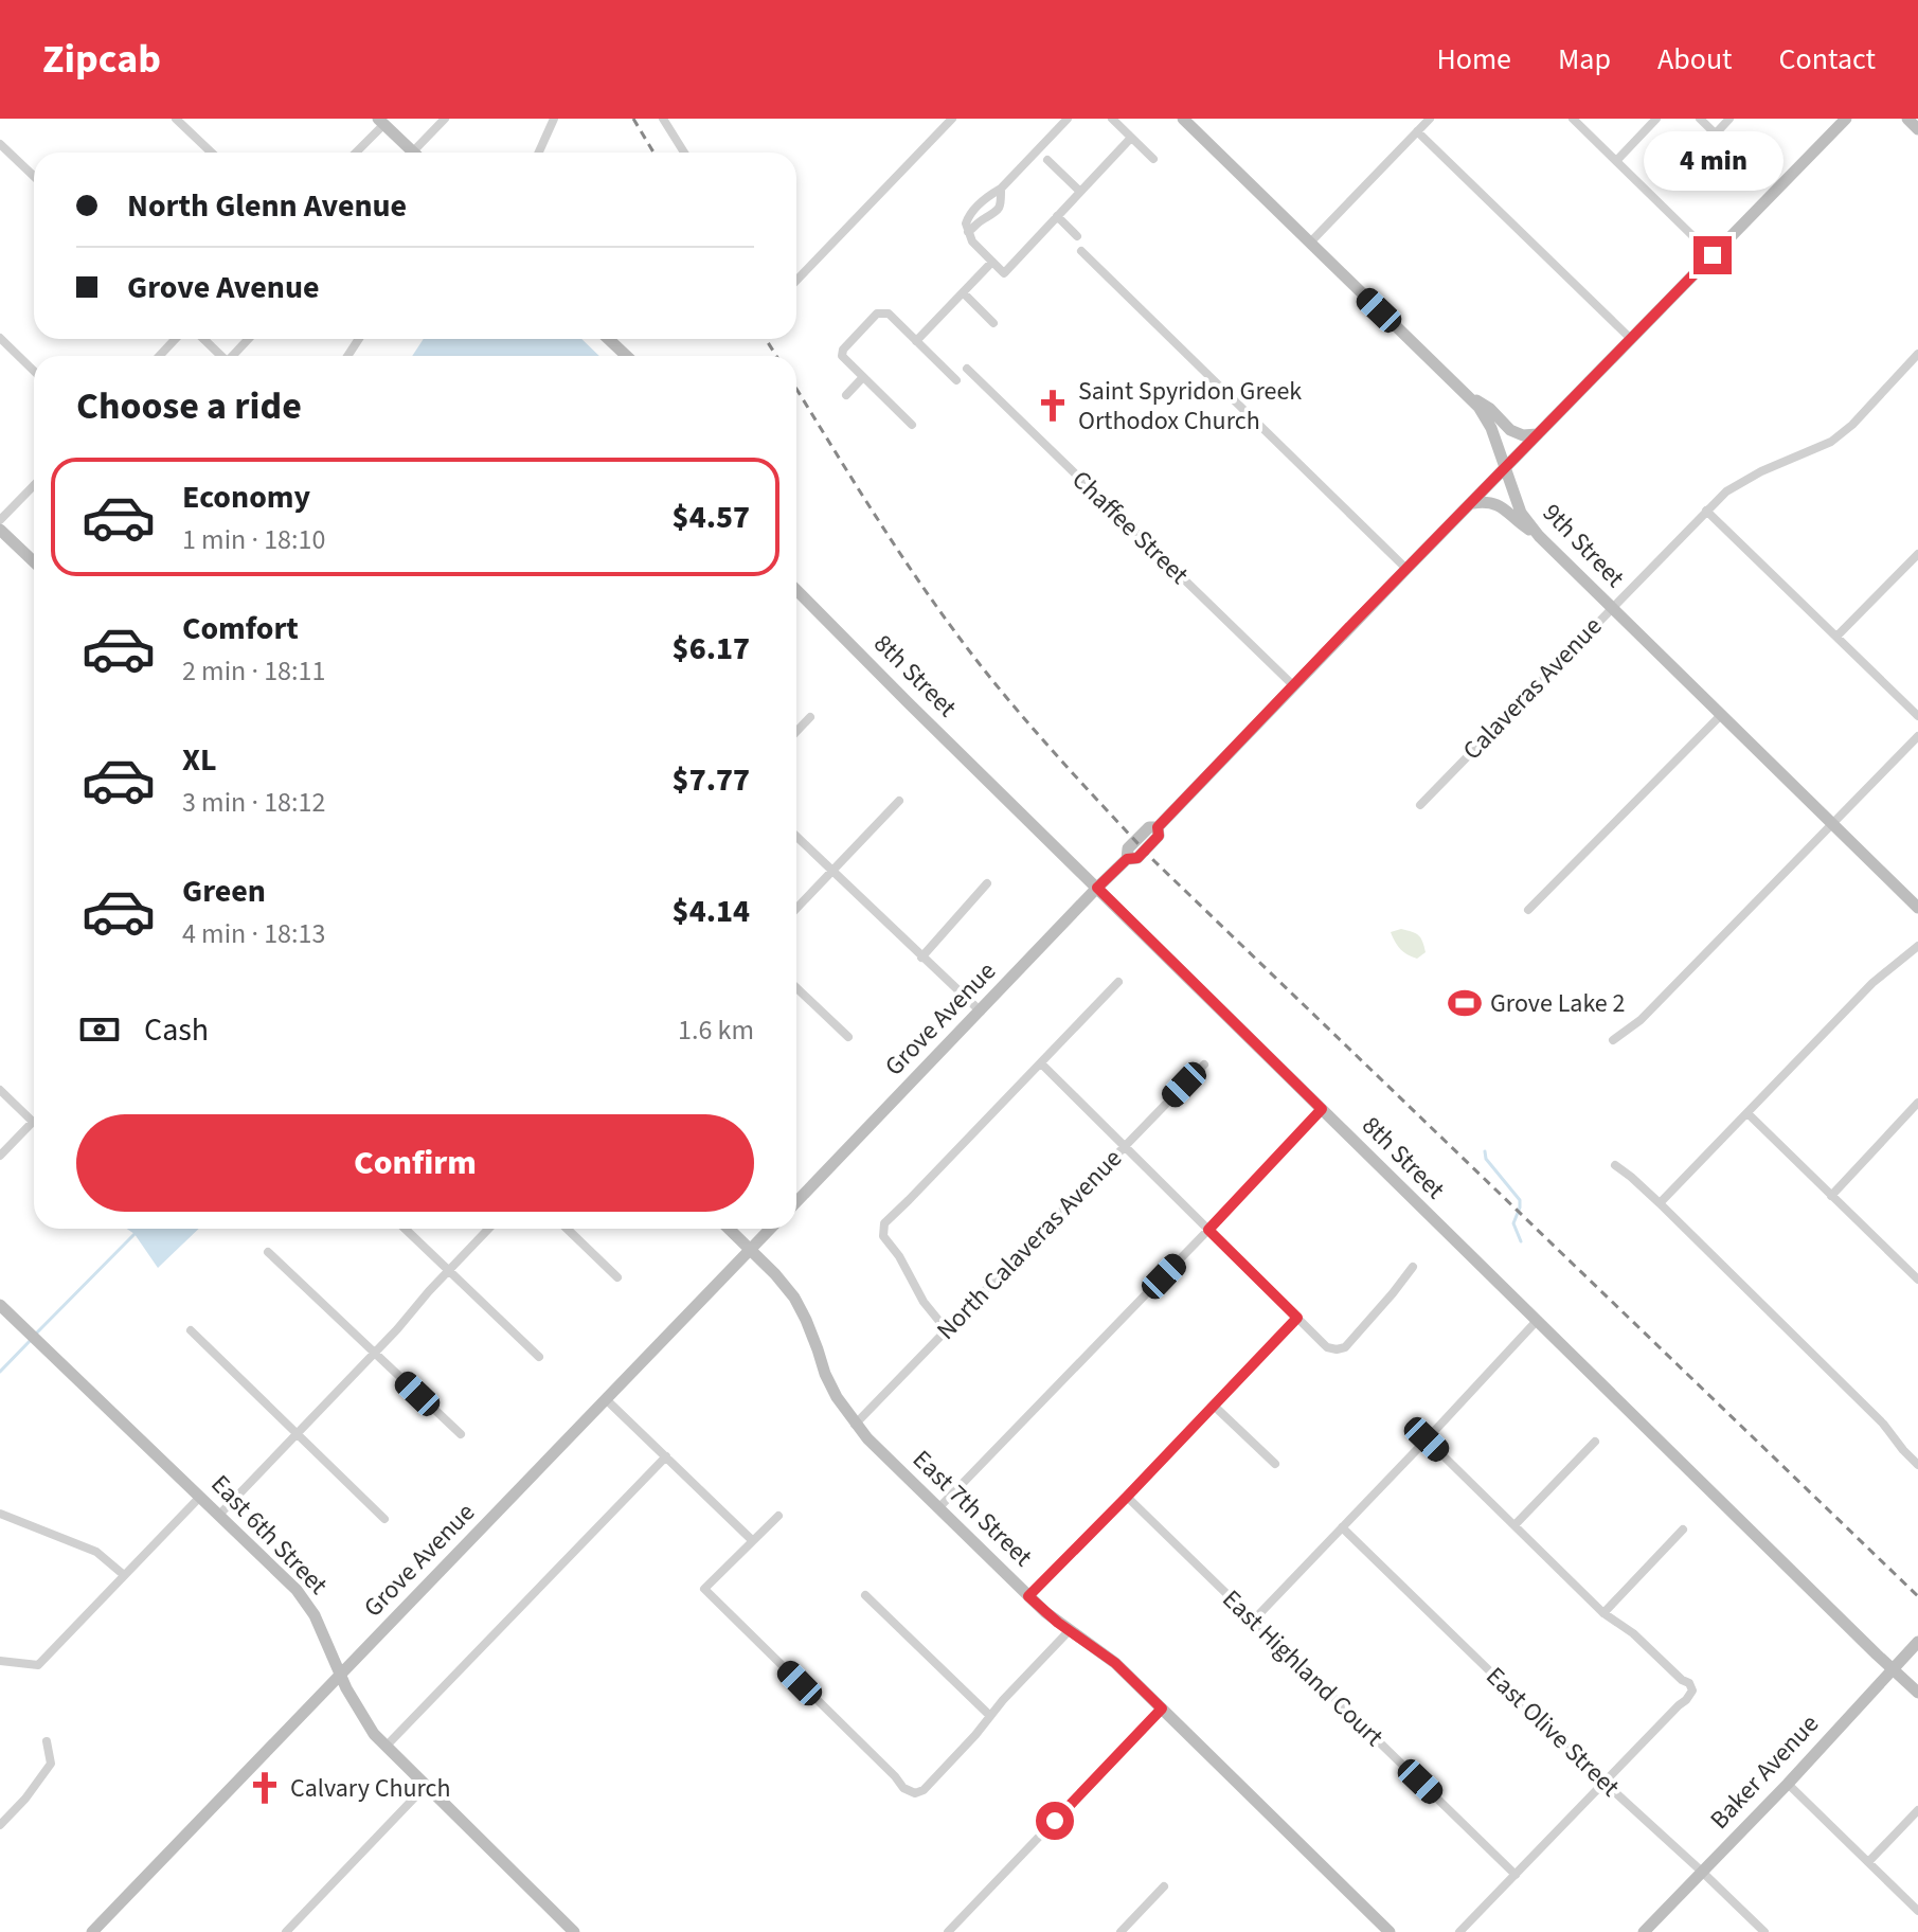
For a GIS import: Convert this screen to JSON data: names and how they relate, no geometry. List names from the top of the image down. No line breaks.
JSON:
{"streets":{"street":["Chaffee Street","9th Street","8th Street","Calaveras Avenue","Grove Avenue","North Calaveras Avenue","East 7th Street","East 6th Street","East Highland Court","East Olive Street","Baker Avenue"]},"crossings":[["Chaffee Street","Grove Avenue"],["9th Street","Calaveras Avenue"],["9th Street","Grove Avenue"],["8th Street","Grove Avenue"],["8th Street","Baker Avenue"],["Grove Avenue","East 7th Street"],["Grove Avenue","East 6th Street"],["North Calaveras Avenue","East 7th Street"],["East Olive Street","Baker Avenue"]],"places":{"church":["Saint Spyridon Greek Orthodox Church","Calvary Church"],"sports":["Grove Lake 2"]},"page":{"header":"Zipcab","nav":["Home","Map","About","Contact"],"bubble":"4 min","banner":["North Glenn Avenue","Grove Avenue"],"heading":"Choose a ride","list":[{"name":"Economy","note":"1 min · 18:10","value":"$4.57"},{"name":"Comfort","note":"2 min · 18:11","value":"$6.17"},{"name":"XL","note":"3 min · 18:12","value":"$7.77"},{"name":"Green","note":"4 min · 18:13","value":"$4.14"}],"pay":["Cash","1.6 km"],"buttons":"Confirm"}}
